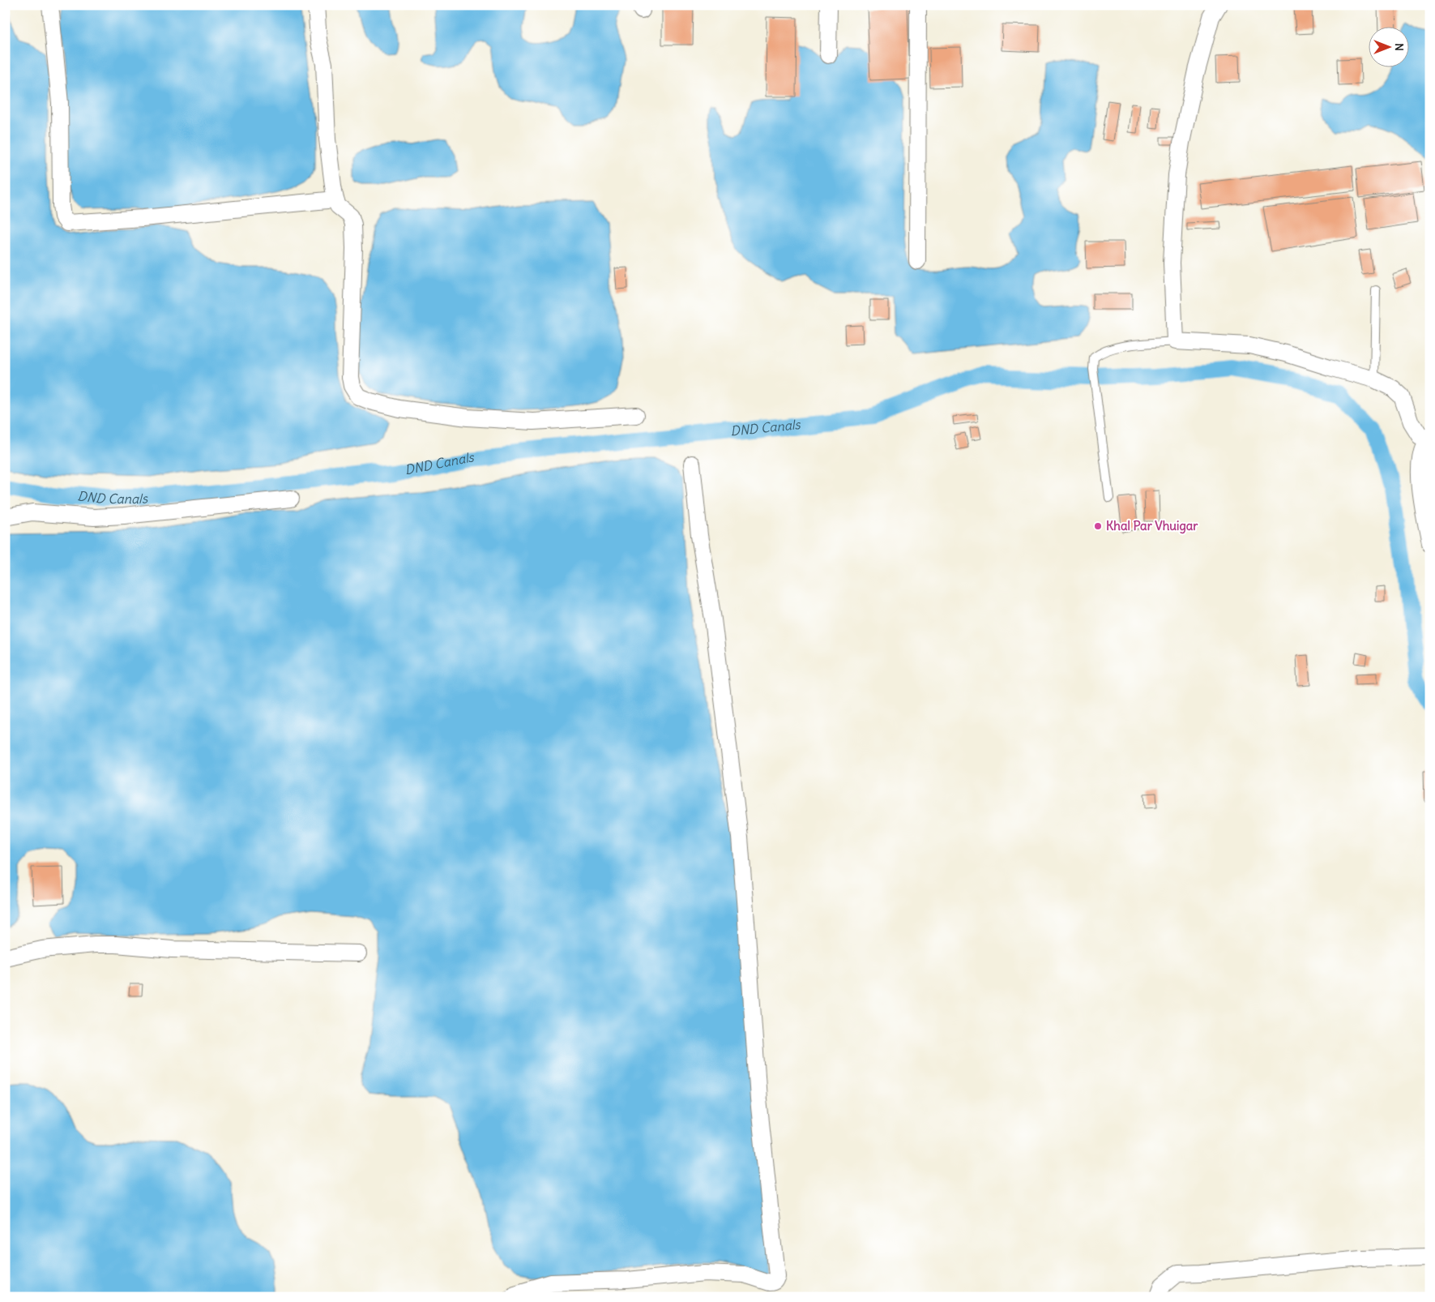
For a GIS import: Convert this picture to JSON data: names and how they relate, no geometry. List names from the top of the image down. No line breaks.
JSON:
{"water":["DND Canals"],"places":["Khal Par Vhuigar"],"north":"right"}
